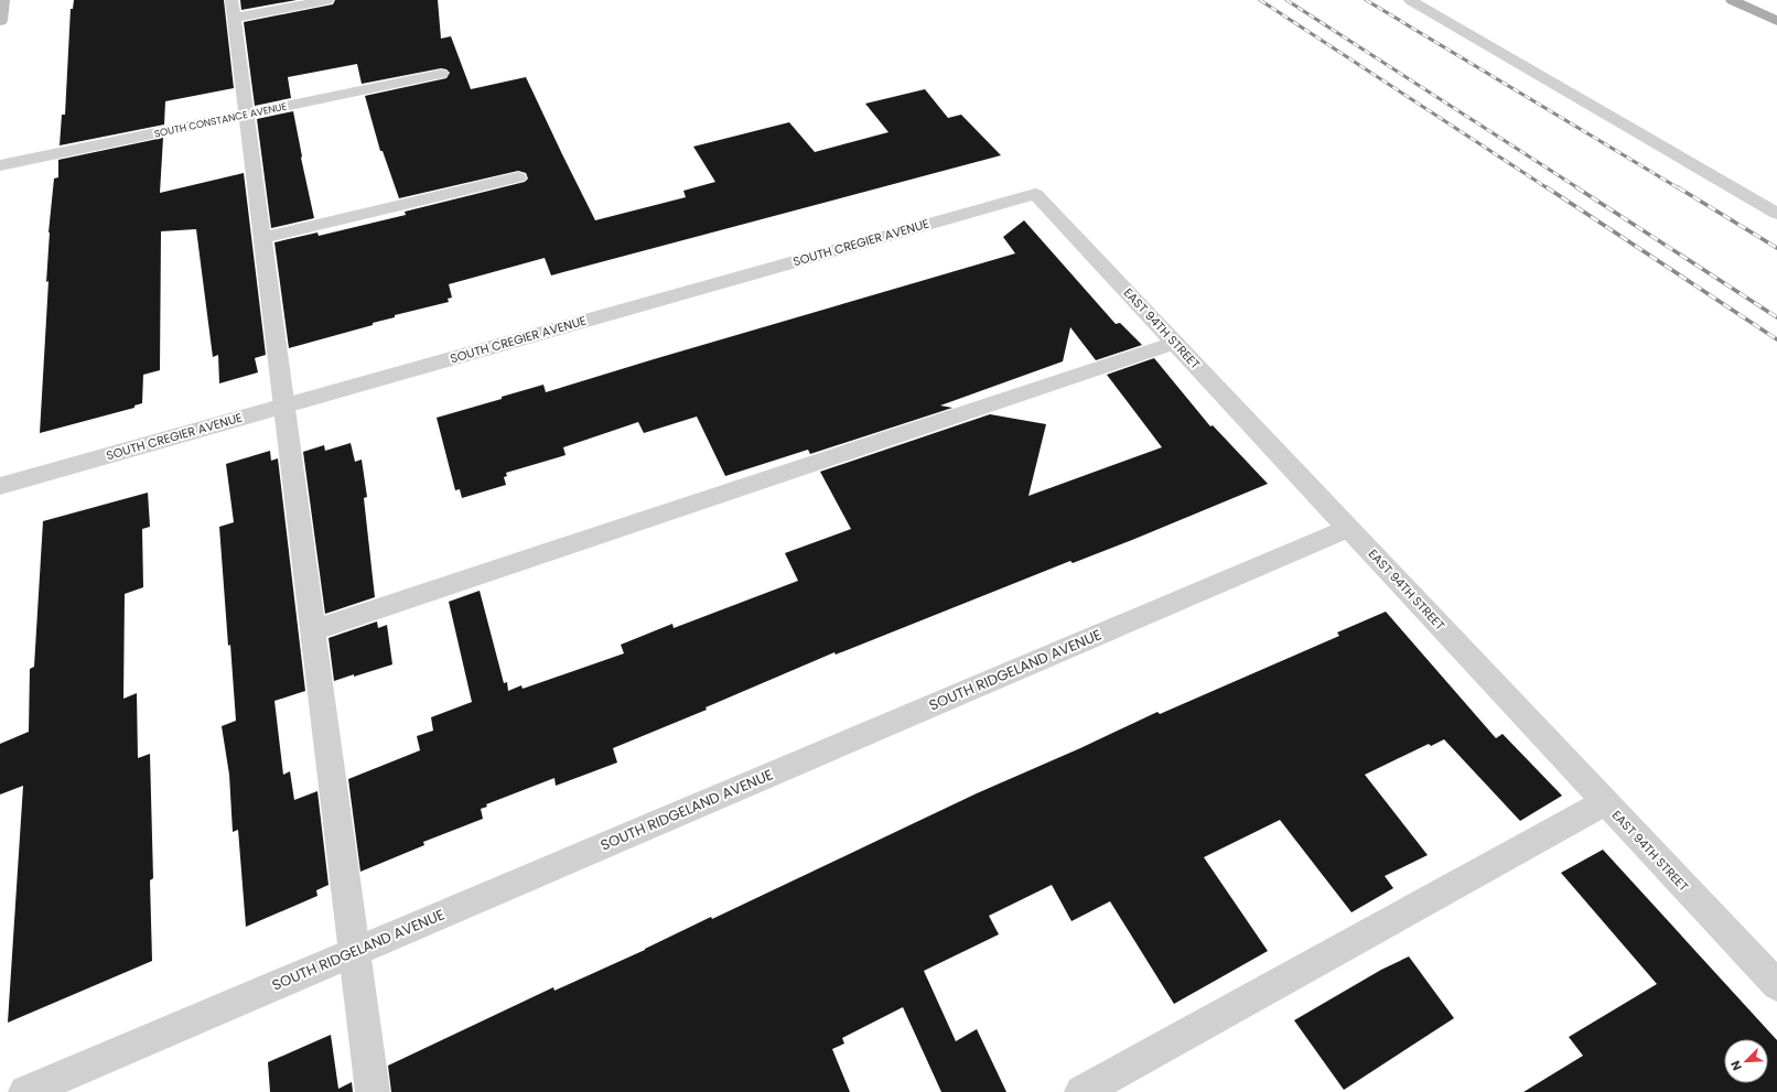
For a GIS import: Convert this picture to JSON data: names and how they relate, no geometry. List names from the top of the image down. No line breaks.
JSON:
{"streets":{"street":["SOUTH CONSTANCE AVENUE","SOUTH CREGIER AVENUE","EAST 94TH STREET","SOUTH RIDGELAND AVENUE"]},"crossings":[["SOUTH CREGIER AVENUE","EAST 94TH STREET"],["EAST 94TH STREET","SOUTH RIDGELAND AVENUE"]],"north":"bottom left"}
